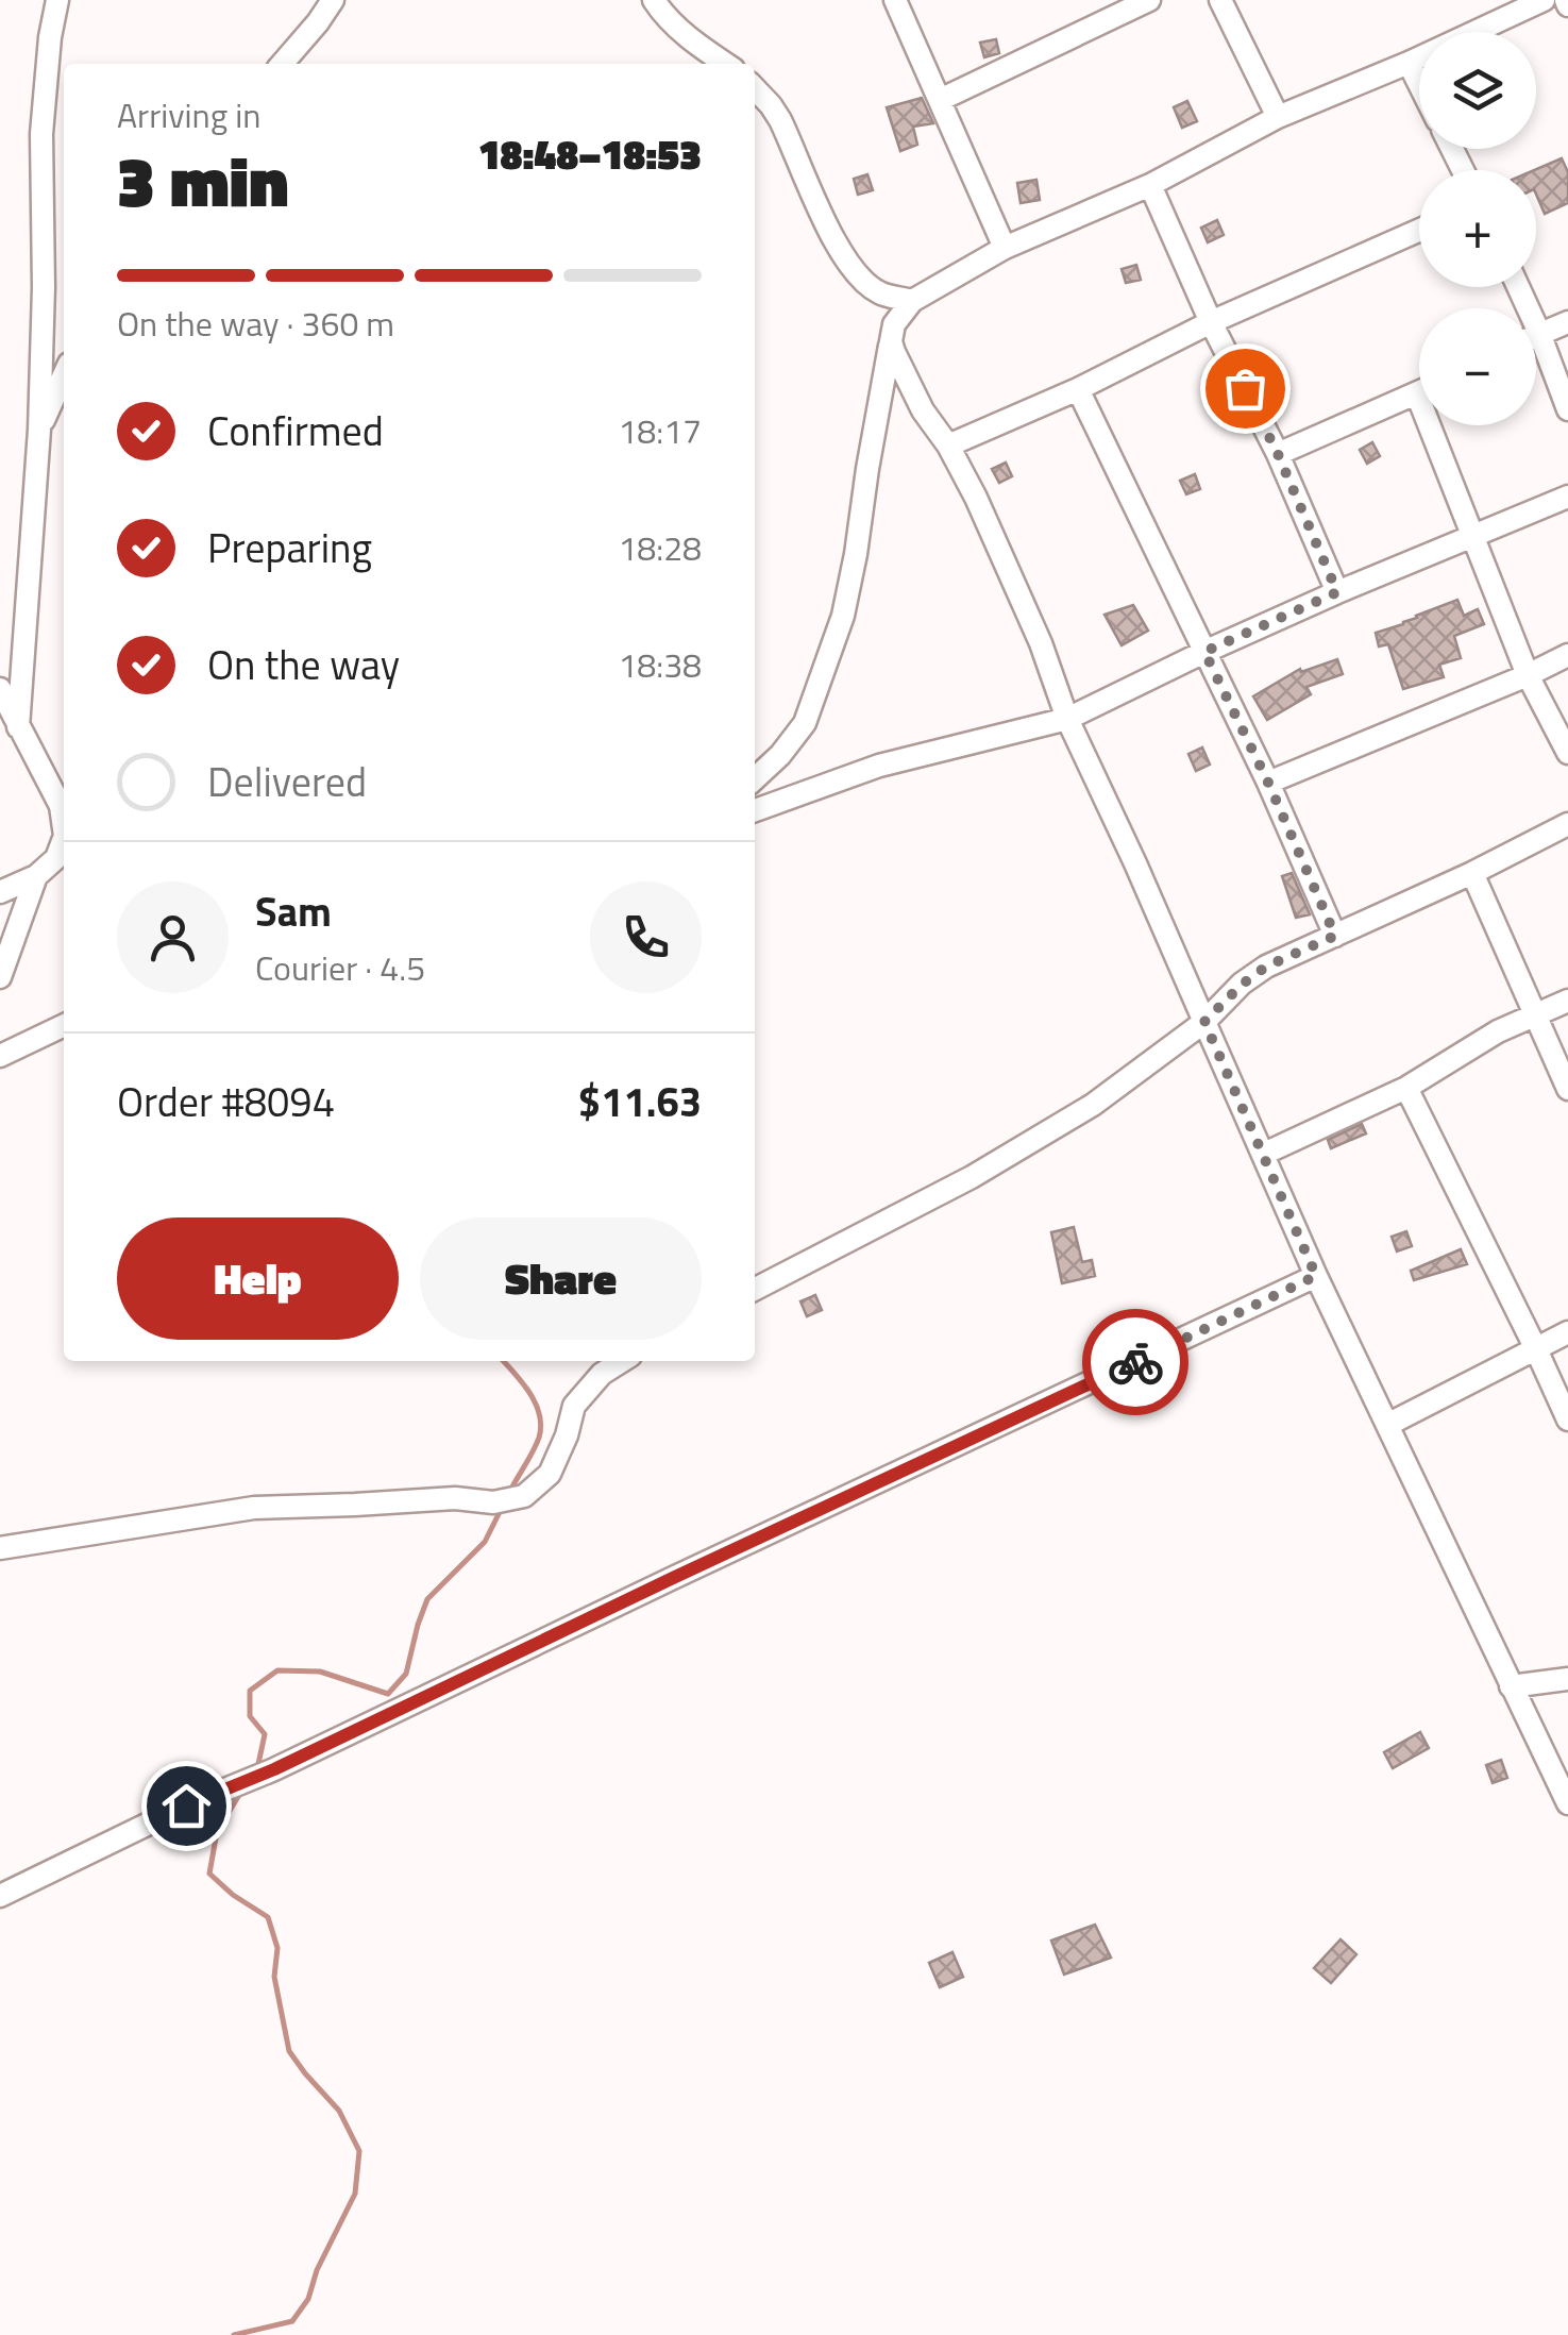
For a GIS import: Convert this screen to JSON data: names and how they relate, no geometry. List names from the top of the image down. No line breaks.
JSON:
{"page":{"map_buttons":["+","−"],"heading":["3 min","Arriving in","18:48–18:53"],"panel":["Sam","Courier · 4.5","Order #8094","$11.63"],"bar":"On the way · 360 m","list":[["Confirmed","18:17"],["Preparing","18:28"],["On the way","18:38"],"Delivered"],"buttons":["Help","Share"]}}
